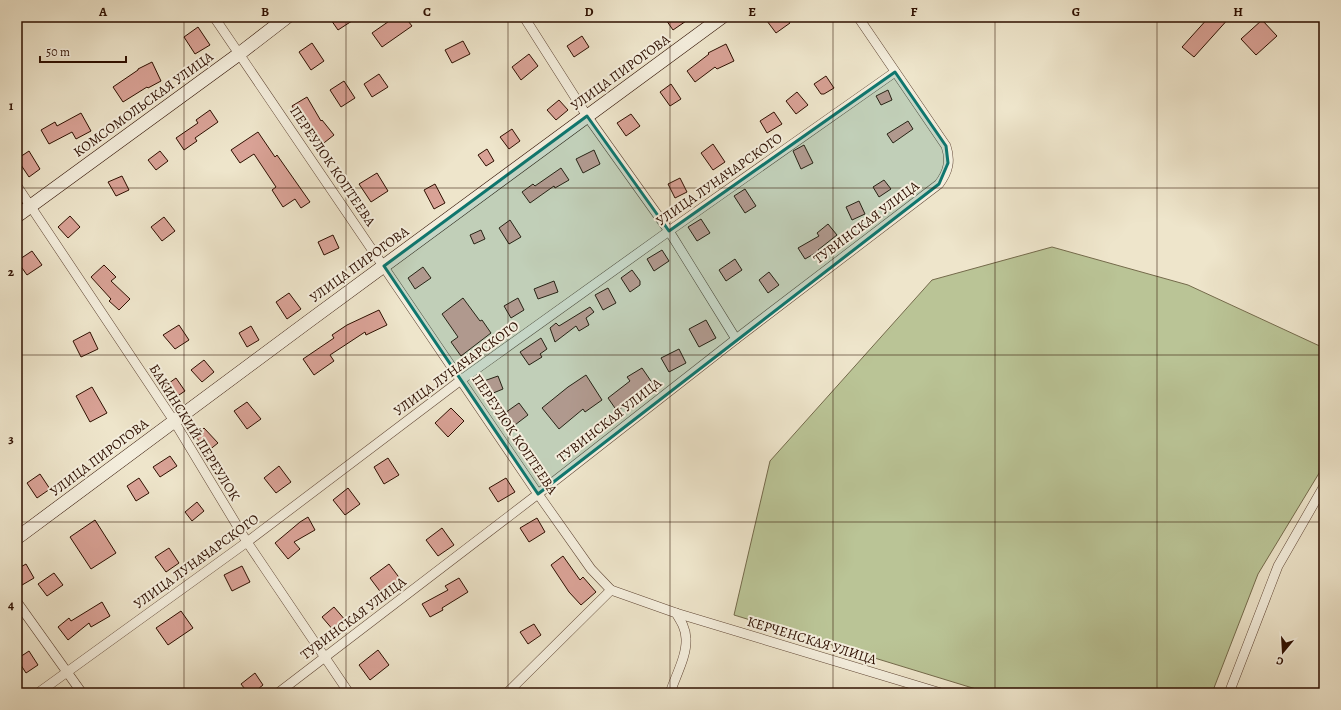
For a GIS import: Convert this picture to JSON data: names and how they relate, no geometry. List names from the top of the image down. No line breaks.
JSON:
{"streets":{"main road":["УЛИЦА ПИРОГОВА","КОМСОМОЛЬСКАЯ УЛИЦА"],"street":["ПЕРЕУЛОК КОПТЕЕВА","УЛИЦА ЛУНАЧАРСКОГО","ТУВИНСКАЯ УЛИЦА","БАКИНСКИЙ ПЕРЕУЛОК","КЕРЧЕНСКАЯ УЛИЦА"]},"crossings":[["УЛИЦА ПИРОГОВА","ПЕРЕУЛОК КОПТЕЕВА"],["УЛИЦА ПИРОГОВА","БАКИНСКИЙ ПЕРЕУЛОК"],["КОМСОМОЛЬСКАЯ УЛИЦА","ПЕРЕУЛОК КОПТЕЕВА"],["КОМСОМОЛЬСКАЯ УЛИЦА","БАКИНСКИЙ ПЕРЕУЛОК"],["ПЕРЕУЛОК КОПТЕЕВА","УЛИЦА ЛУНАЧАРСКОГО"],["ПЕРЕУЛОК КОПТЕЕВА","ТУВИНСКАЯ УЛИЦА"],["ПЕРЕУЛОК КОПТЕЕВА","КЕРЧЕНСКАЯ УЛИЦА"],["УЛИЦА ЛУНАЧАРСКОГО","ТУВИНСКАЯ УЛИЦА"],["УЛИЦА ЛУНАЧАРСКОГО","БАКИНСКИЙ ПЕРЕУЛОК"],["ТУВИНСКАЯ УЛИЦА","БАКИНСКИЙ ПЕРЕУЛОК"]],"scale_bar":"50 m","north":"bottom","grid":{"columns":["A","B","C","D","E","F","G","H"],"rows":["1","2","3","4"]}}
